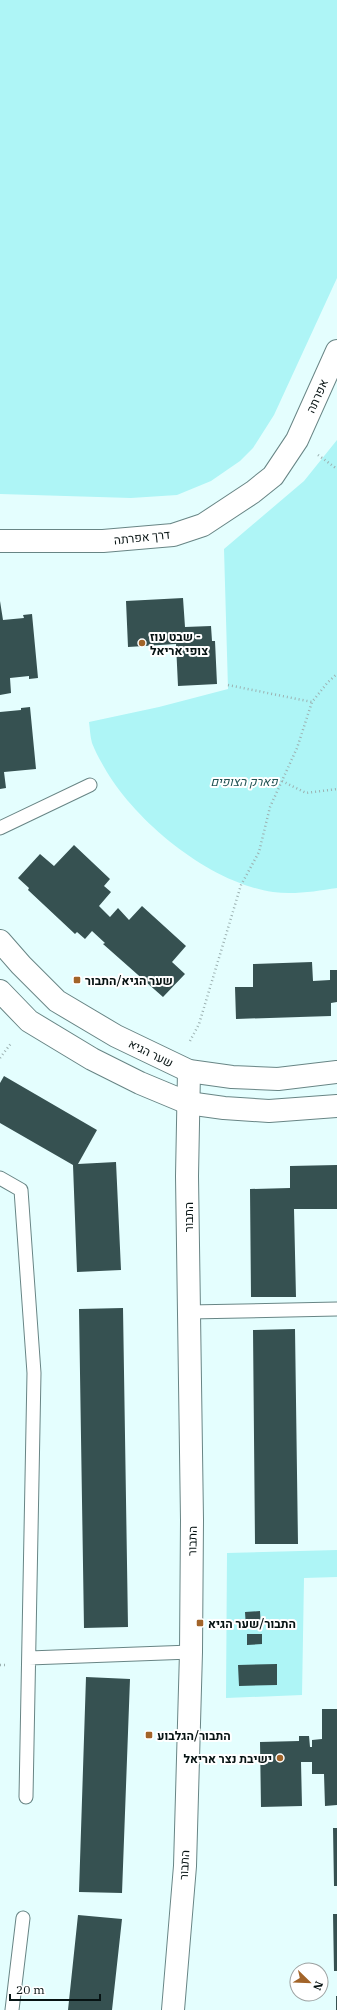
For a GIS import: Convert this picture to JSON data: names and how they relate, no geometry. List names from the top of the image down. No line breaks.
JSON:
{"streets":{"street":["אפרתה","דרך אפרתה","שער הגיא","התבור"]},"crossings":[["אפרתה","דרך אפרתה"],["שער הגיא","התבור"]],"parks":["פארק הצופים"],"places":{"other":["שבט עוז - צופי אריאל","ישיבת נצר אריאל"],"transit":["שער הגיא/התבור","התבור/שער הגיא","התבור/הגלבוע"]},"scale_bar":"20 m","north":"bottom right"}
